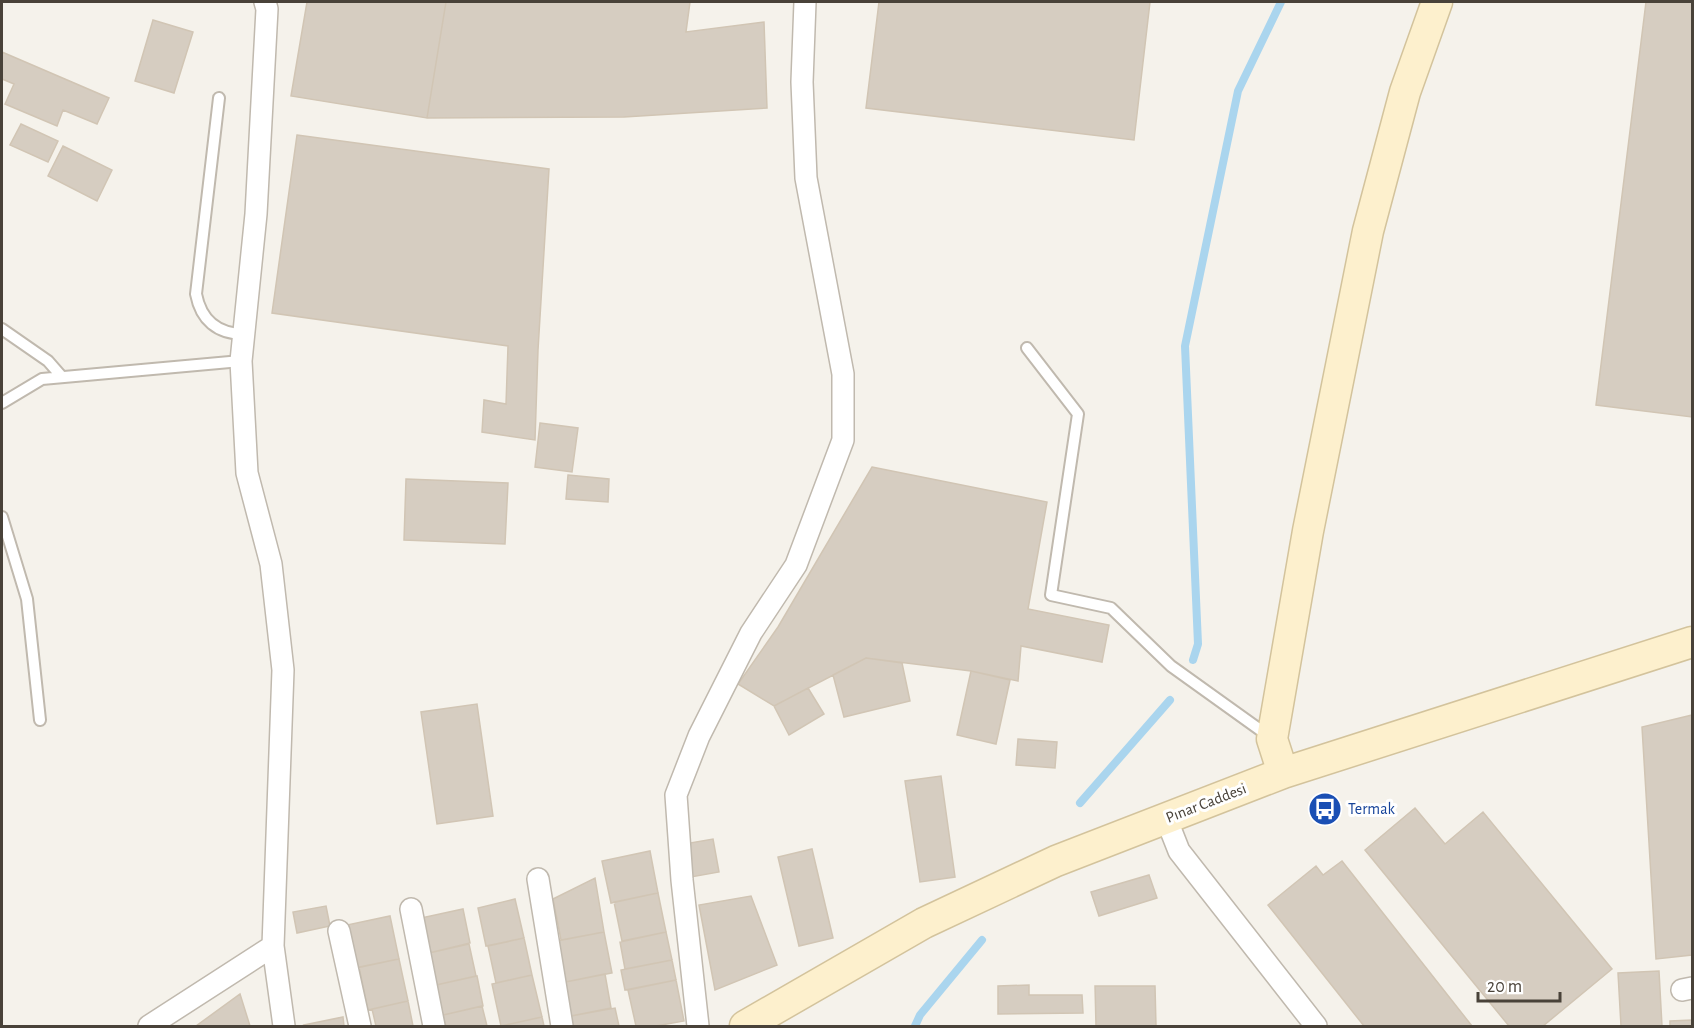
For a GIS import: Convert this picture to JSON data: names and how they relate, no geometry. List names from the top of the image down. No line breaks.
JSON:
{"streets":{"main road":["Pınar Caddesi"]},"places":{"bus stop":["Termak"]},"scale_bar":"20 m"}
